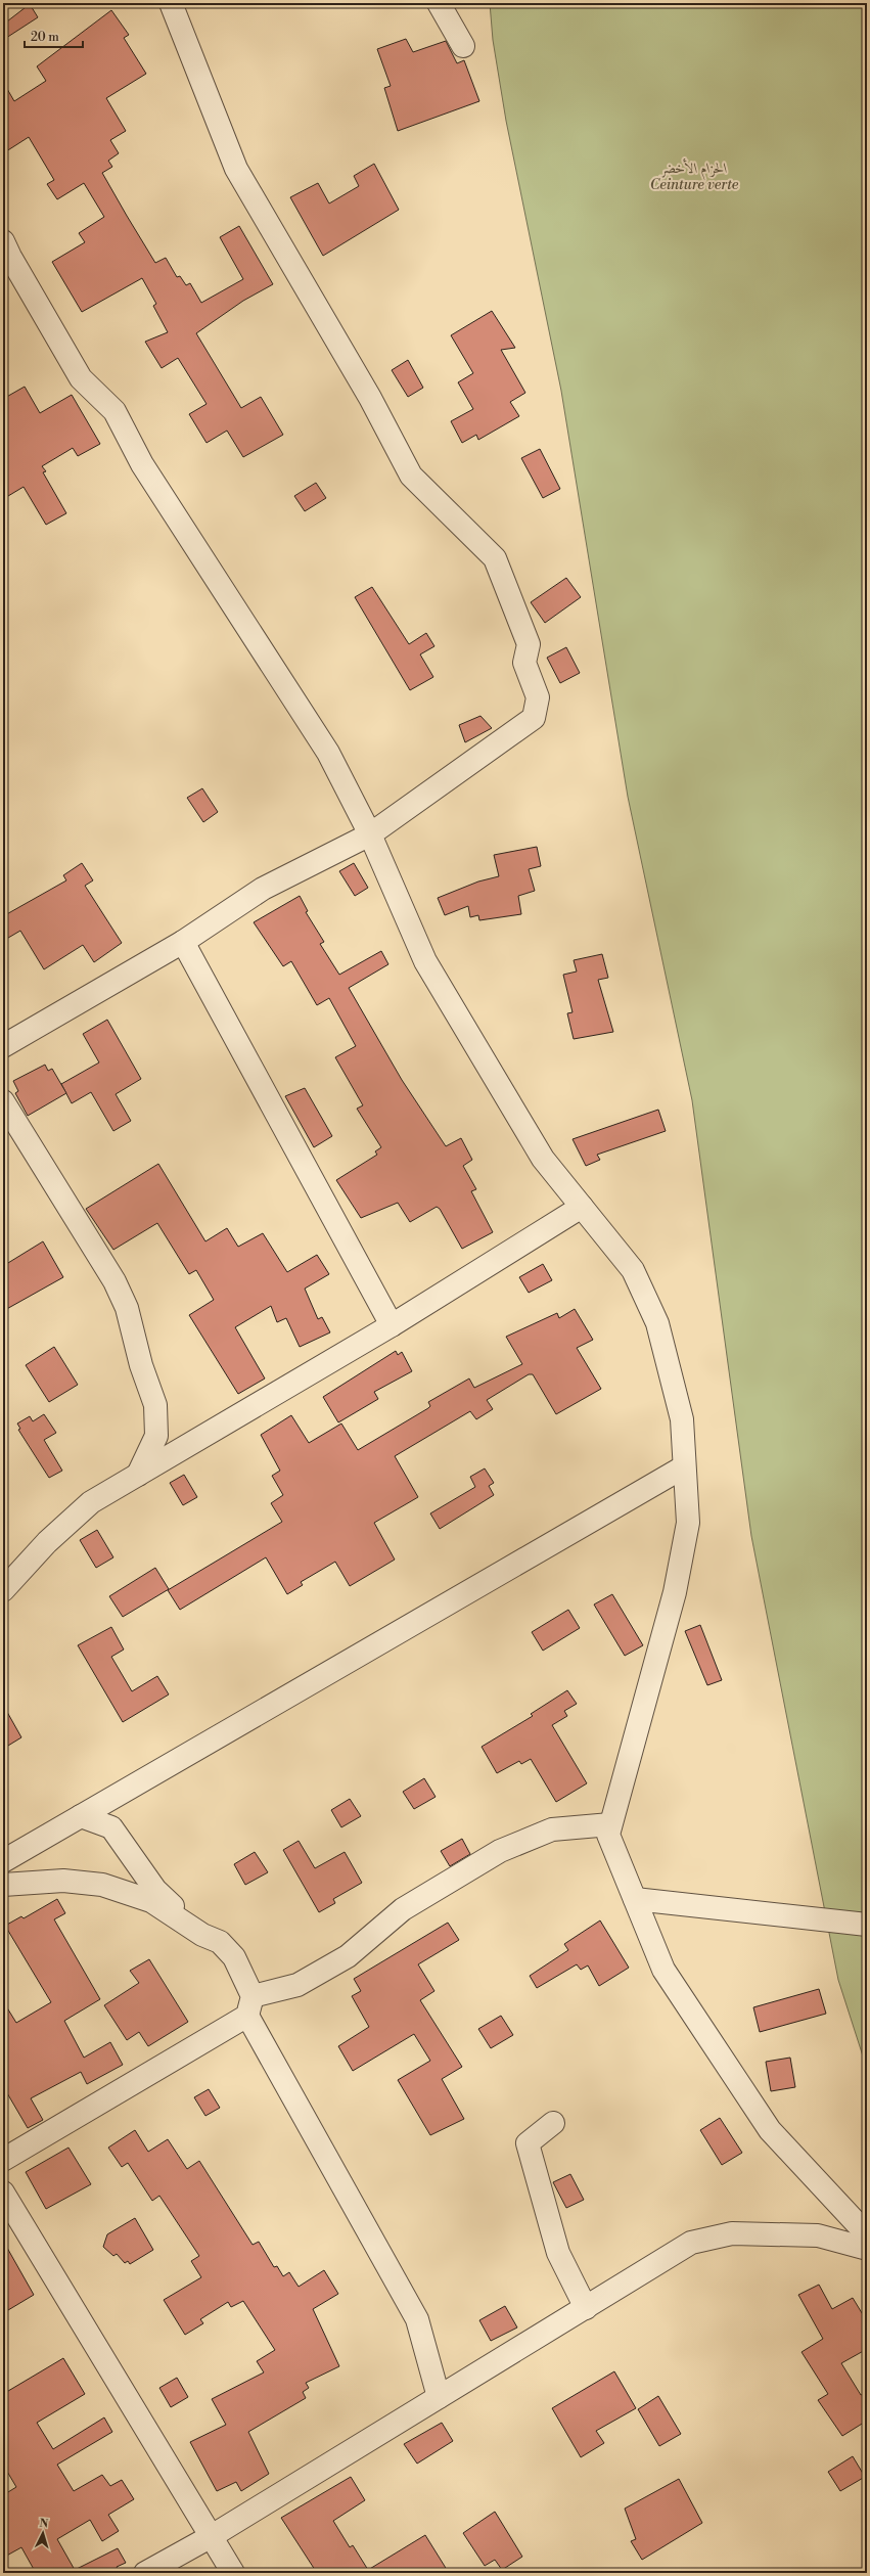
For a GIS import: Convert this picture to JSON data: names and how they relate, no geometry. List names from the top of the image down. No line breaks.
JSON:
{"parks":["الحزام الأخضر Ceinture verte"],"scale_bar":"20 m","north":"top"}
